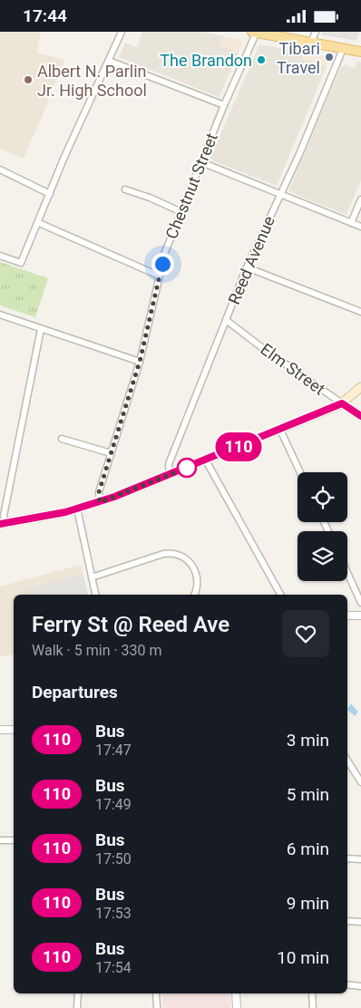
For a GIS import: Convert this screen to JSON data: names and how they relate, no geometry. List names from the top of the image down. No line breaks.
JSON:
{"streets":{"main road":["Elm Street"],"street":["Chestnut Street","Reed Avenue"]},"crossings":[["Reed Avenue","Elm Street"]],"places":["Tibari Travel","The Brandon","Albert N. Parlin Jr. High School"],"lines":["bus line 110"],"page":{"status":"17:44","on_map":"110","heading":[["Ferry St @ Reed Ave","Walk · 5 min · 330 m"],"Departures"],"list":[{"mark":"110","name":"Bus","note":"17:47","value":"3 min"},{"mark":"110","name":"Bus","note":"17:49","value":"5 min"},{"mark":"110","name":"Bus","note":"17:50","value":"6 min"},{"mark":"110","name":"Bus","note":"17:53","value":"9 min"},{"mark":"110","name":"Bus","note":"17:54","value":"10 min"}]}}
